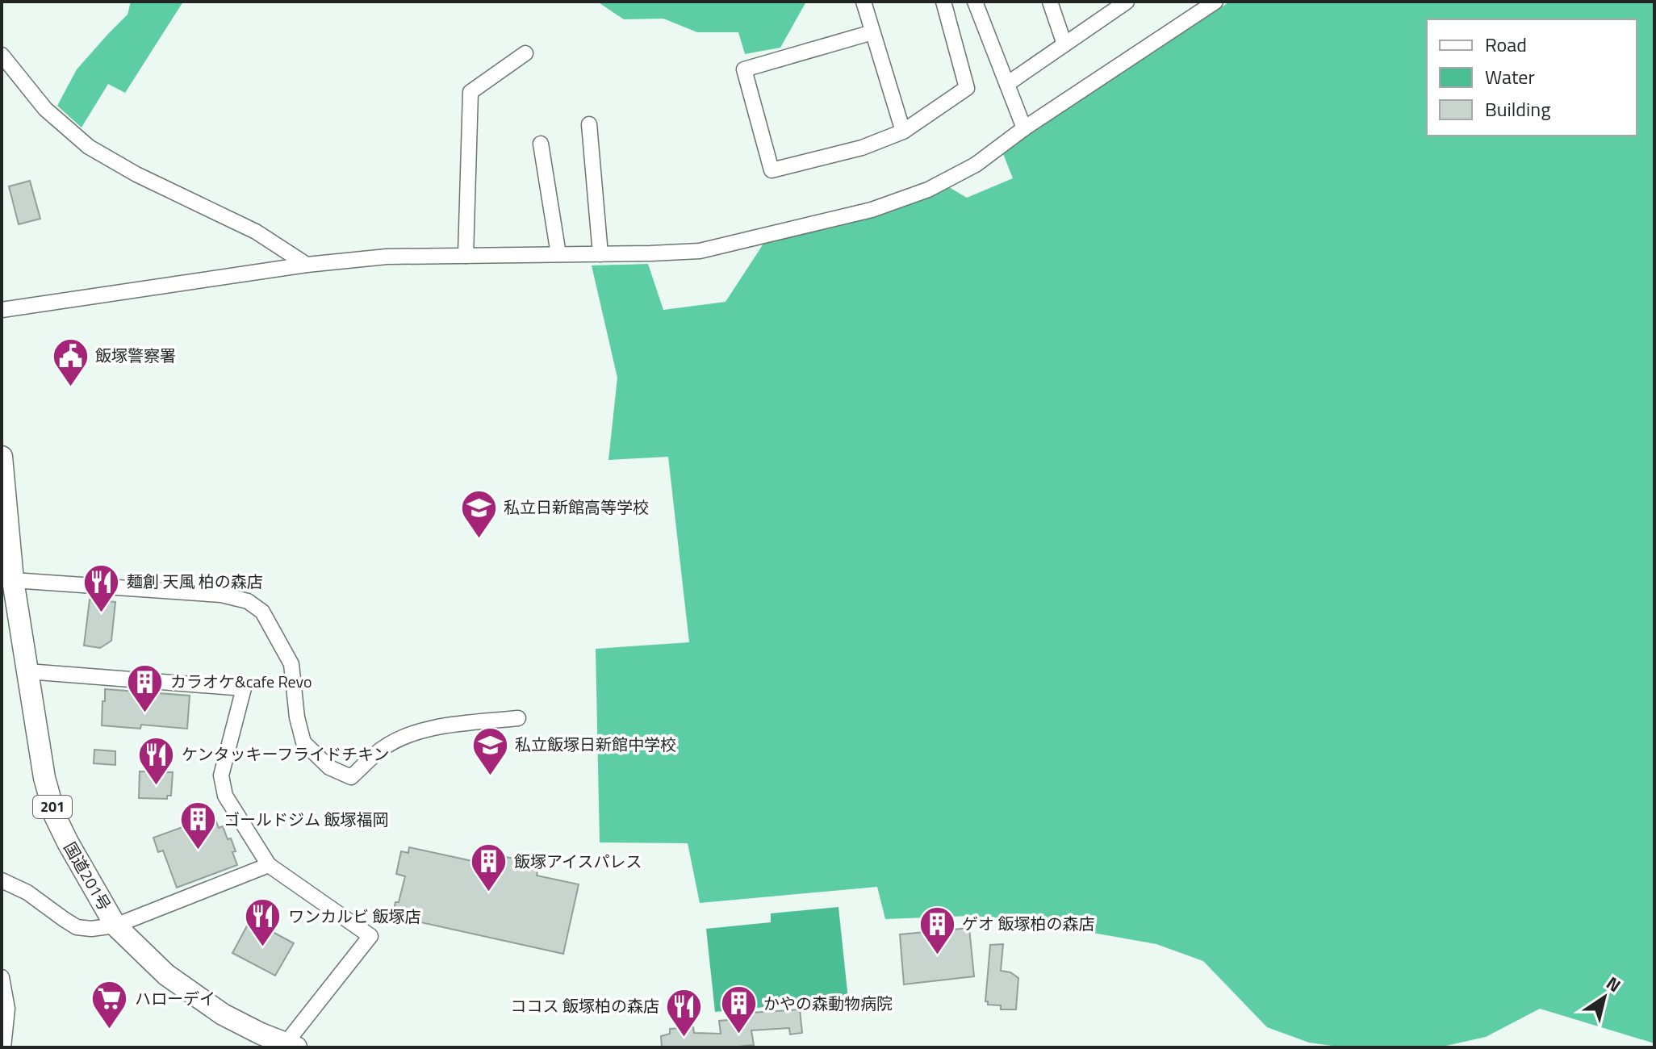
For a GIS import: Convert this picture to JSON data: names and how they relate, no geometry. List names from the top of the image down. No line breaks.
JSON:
{"streets":{"highway":["201","国道201号"]},"places":{"public building":["飯塚警察署"],"school or university":["私立日新館高等学校","私立飯塚日新館中学校"],"restaurant":["麺創 天風 柏の森店","ケンタッキーフライドチキン","ワンカルビ 飯塚店","ココス 飯塚柏の森店"],"building":["カラオケ&cafe Revo","ゴールドジム 飯塚福岡","飯塚アイスパレス","ゲオ 飯塚柏の森店","かやの森動物病院"],"supermarket":["ハローデイ"]},"legend":["Road","Water","Building"],"north":"top right"}
